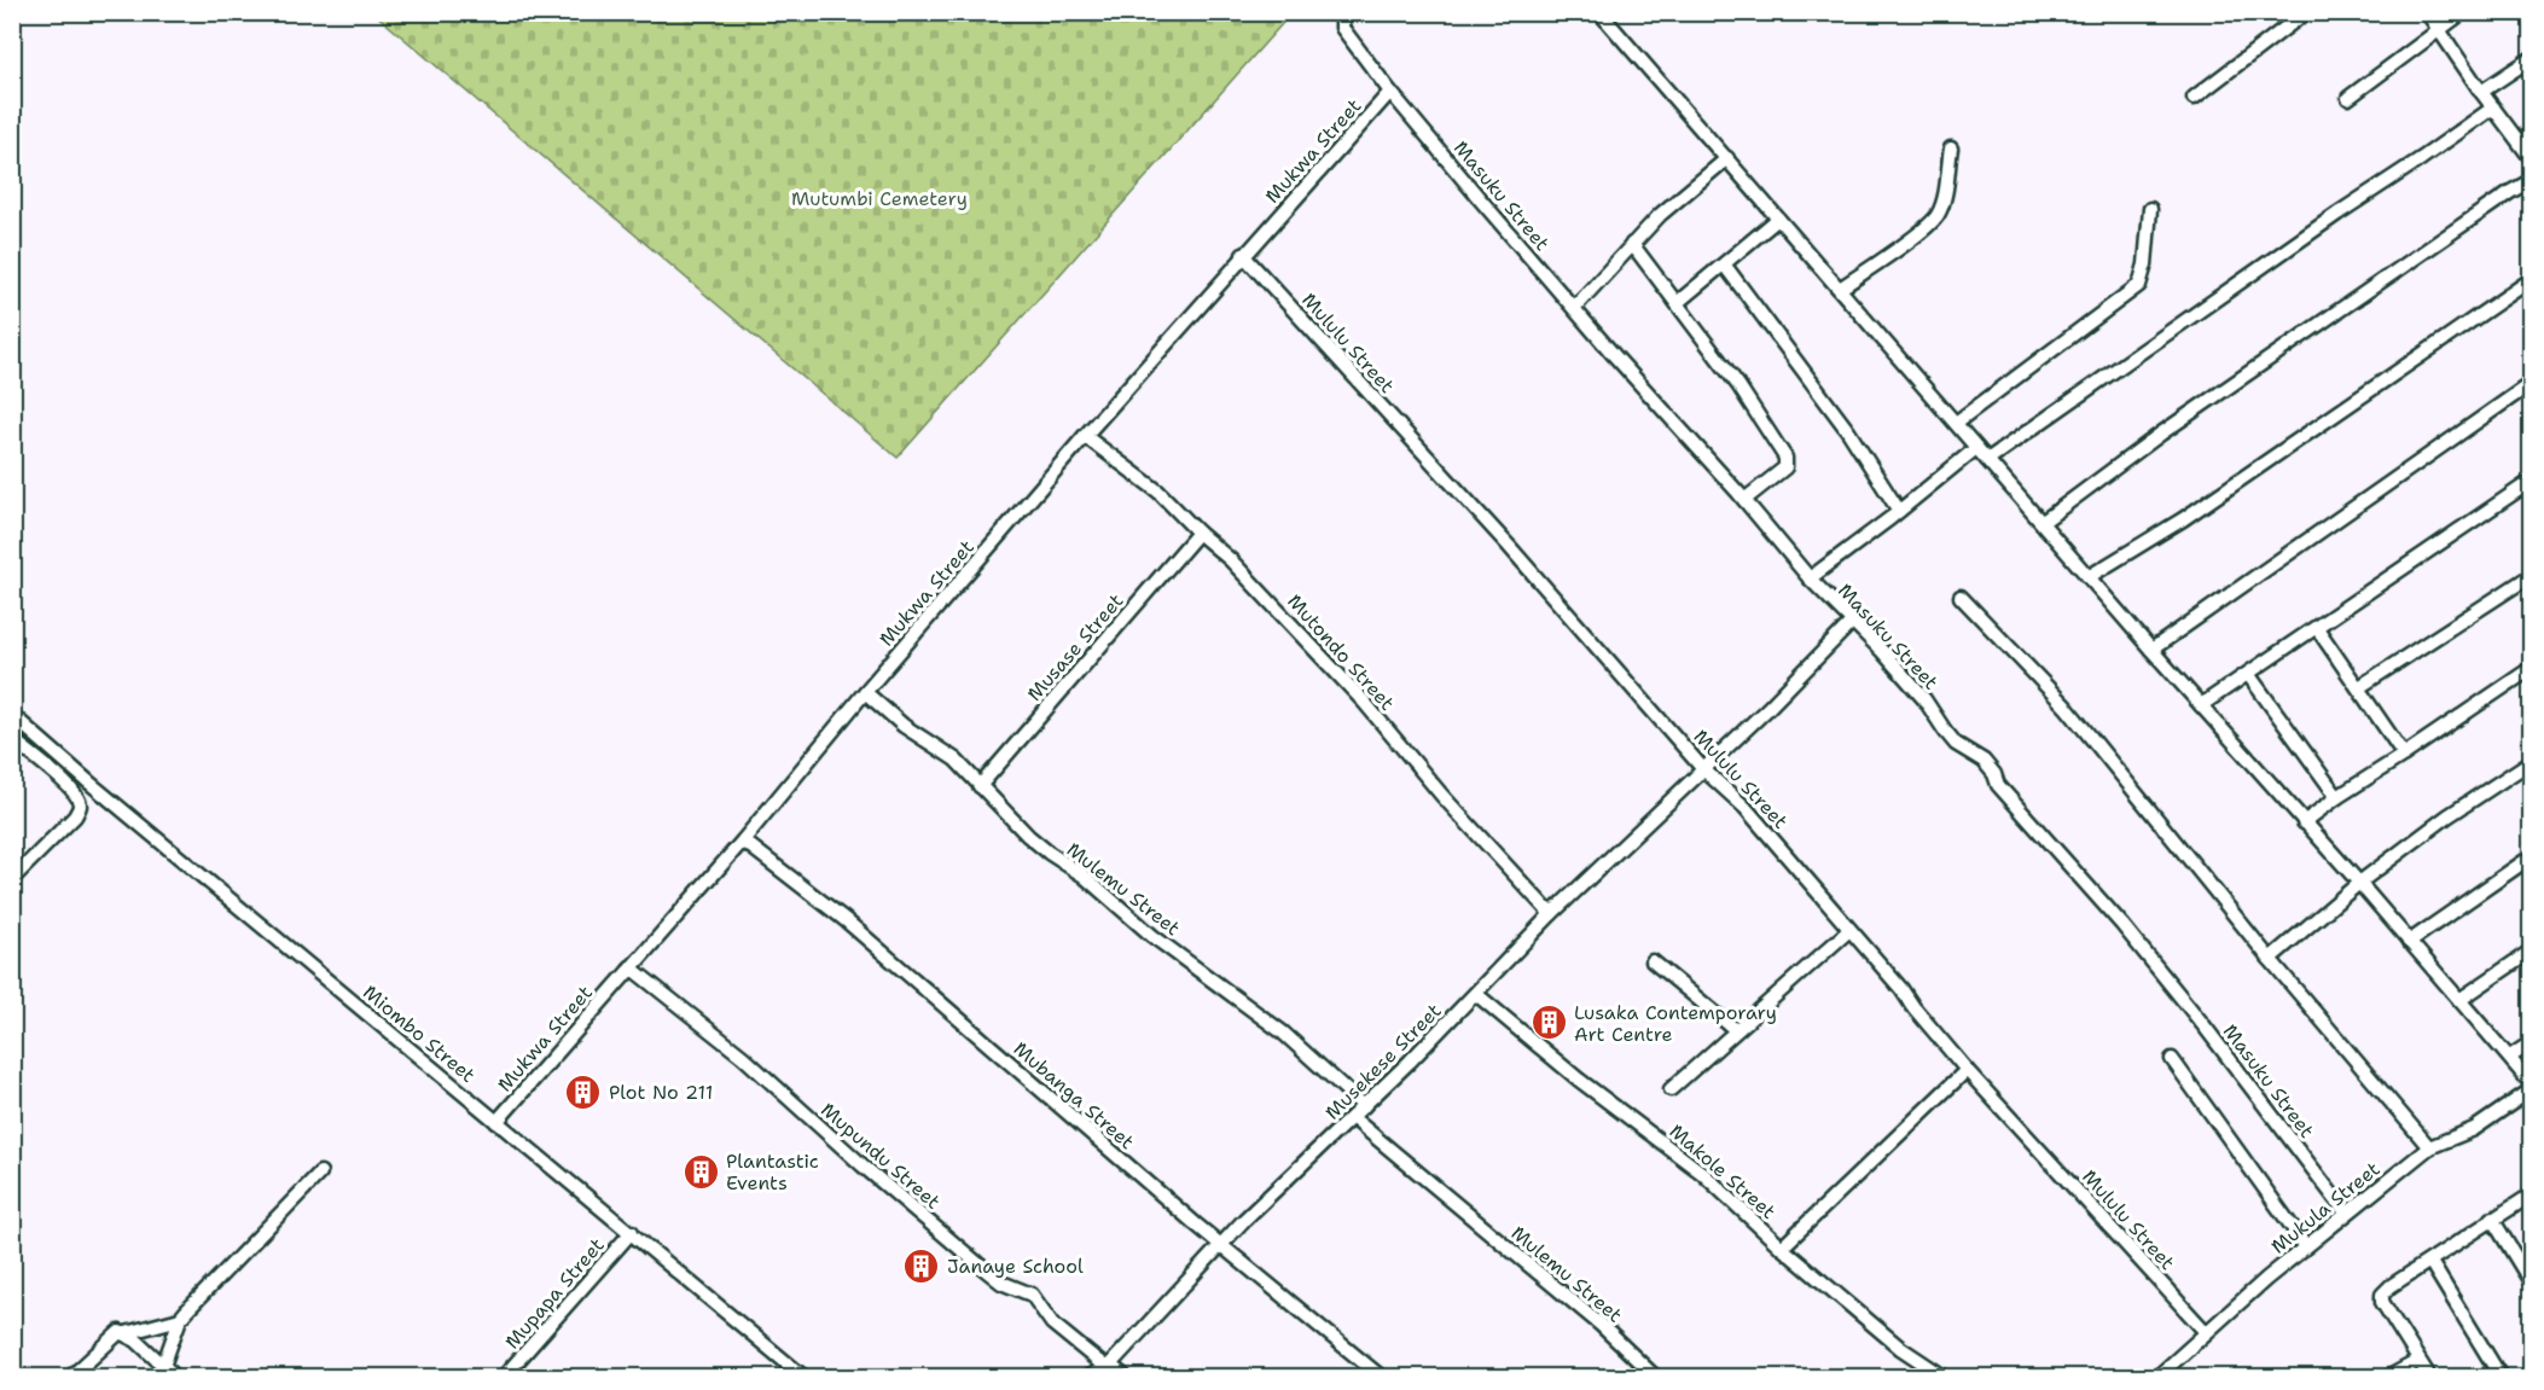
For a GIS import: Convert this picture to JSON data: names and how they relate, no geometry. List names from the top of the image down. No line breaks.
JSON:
{"streets":{"street":["Mukwa Street","Masuku Street","Mululu Street","Musase Street","Mutondo Street","Mulemu Street","Miombo Street","Musekese Street","Mubanga Street","Mupundu Street","Makole Street","Mukula Street","Mupapa Street"]},"crossings":[["Mukwa Street","Masuku Street"],["Mukwa Street","Mululu Street"],["Mukwa Street","Mutondo Street"],["Mukwa Street","Mulemu Street"],["Mukwa Street","Miombo Street"],["Mukwa Street","Mubanga Street"],["Mukwa Street","Mupundu Street"],["Masuku Street","Musekese Street"],["Masuku Street","Mukula Street"],["Mululu Street","Musekese Street"],["Mululu Street","Mukula Street"],["Musase Street","Mutondo Street"],["Musase Street","Mulemu Street"],["Mutondo Street","Musekese Street"],["Mulemu Street","Musekese Street"],["Miombo Street","Mupapa Street"],["Musekese Street","Mubanga Street"],["Musekese Street","Mupundu Street"],["Musekese Street","Makole Street"]],"parks":["Mutumbi Cemetery"],"places":{"building":["Lusaka Contemporary Art Centre","Plot No 211","Plantastic Events","Janaye School"]}}
